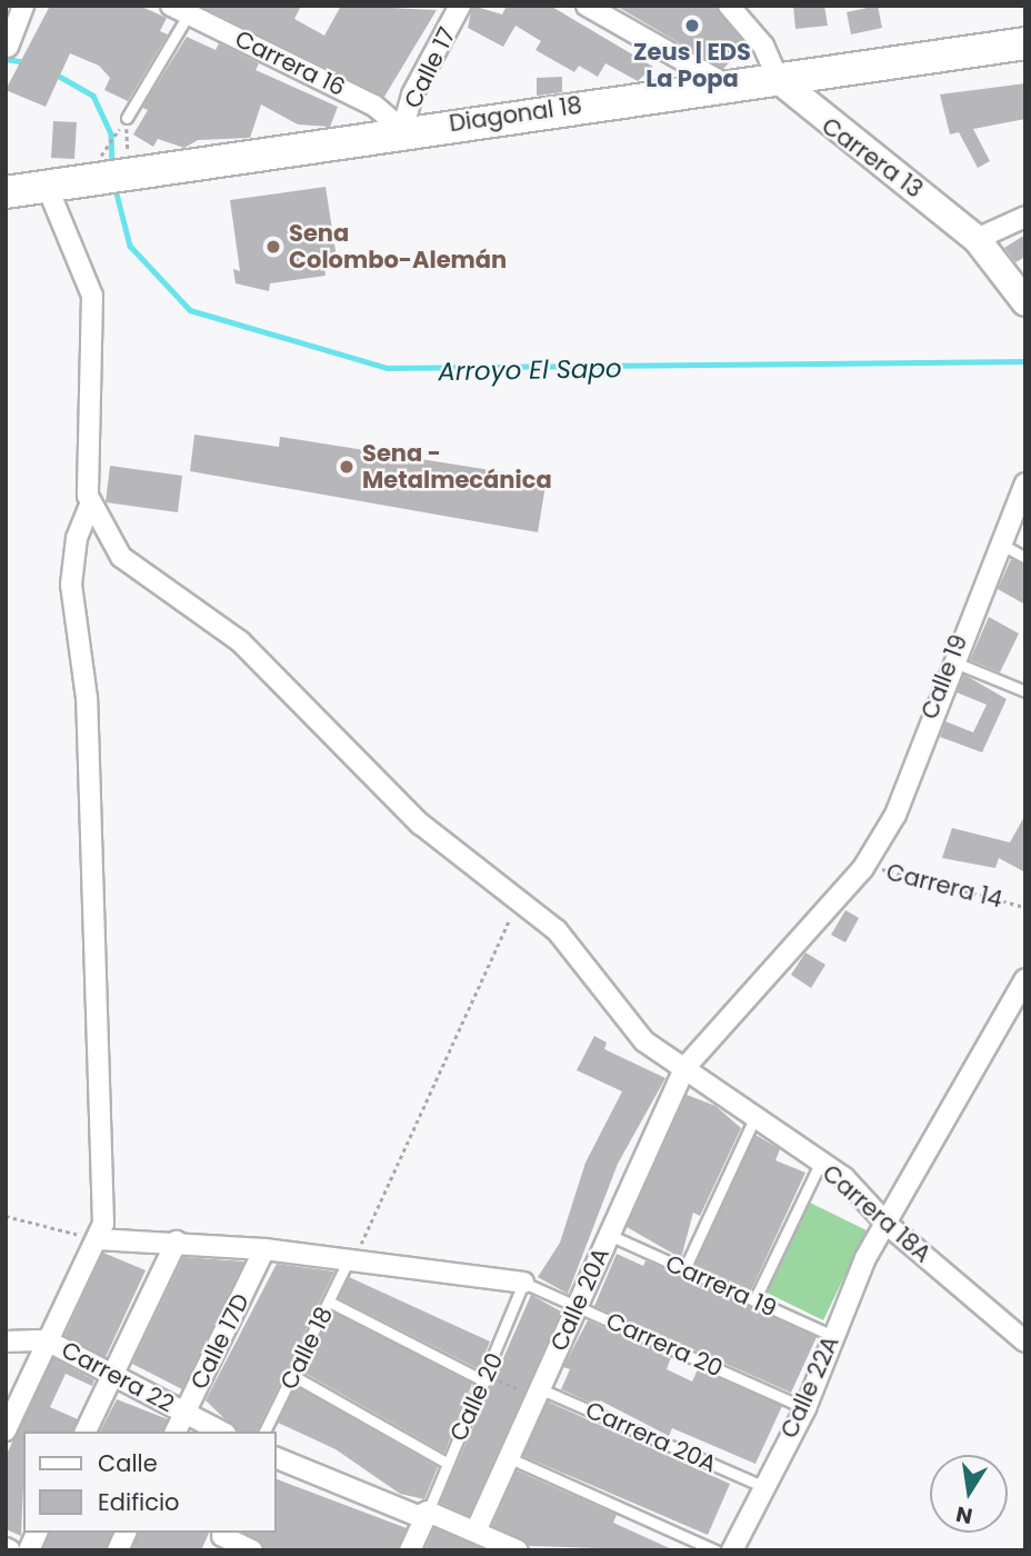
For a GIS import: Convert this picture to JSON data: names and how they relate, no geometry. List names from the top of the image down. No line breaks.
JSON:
{"streets":{"main road":["Diagonal 18"],"street":["Carrera 16","Calle 17","Carrera 13","Calle 19","Carrera 18A","Calle 20A","Calle 17D","Carrera 22","Calle 22A"],"lane":["Carrera 19","Carrera 20","Calle 18","Calle 20","Carrera 20A"],"path":["Carrera 14"]},"crossings":[["Carrera 16","Calle 17"],["Carrera 16","Diagonal 18"],["Calle 17","Diagonal 18"],["Diagonal 18","Carrera 13"],["Calle 19","Carrera 14"],["Calle 19","Carrera 18A"],["Calle 19","Calle 20A"],["Carrera 18A","Calle 20A"],["Carrera 18A","Calle 22A"],["Carrera 19","Calle 20A"],["Carrera 19","Calle 22A"],["Calle 20A","Carrera 20"],["Calle 20A","Carrera 20A"],["Calle 17D","Carrera 22"],["Carrera 20","Calle 22A"],["Carrera 20","Calle 20"],["Calle 22A","Carrera 20A"]],"water":["Arroyo El Sapo"],"places":["Zeus | EDS La Popa","Sena Colombo-Alemán","Sena - Metalmecánica"],"legend":["Calle","Edificio"],"north":"bottom"}
